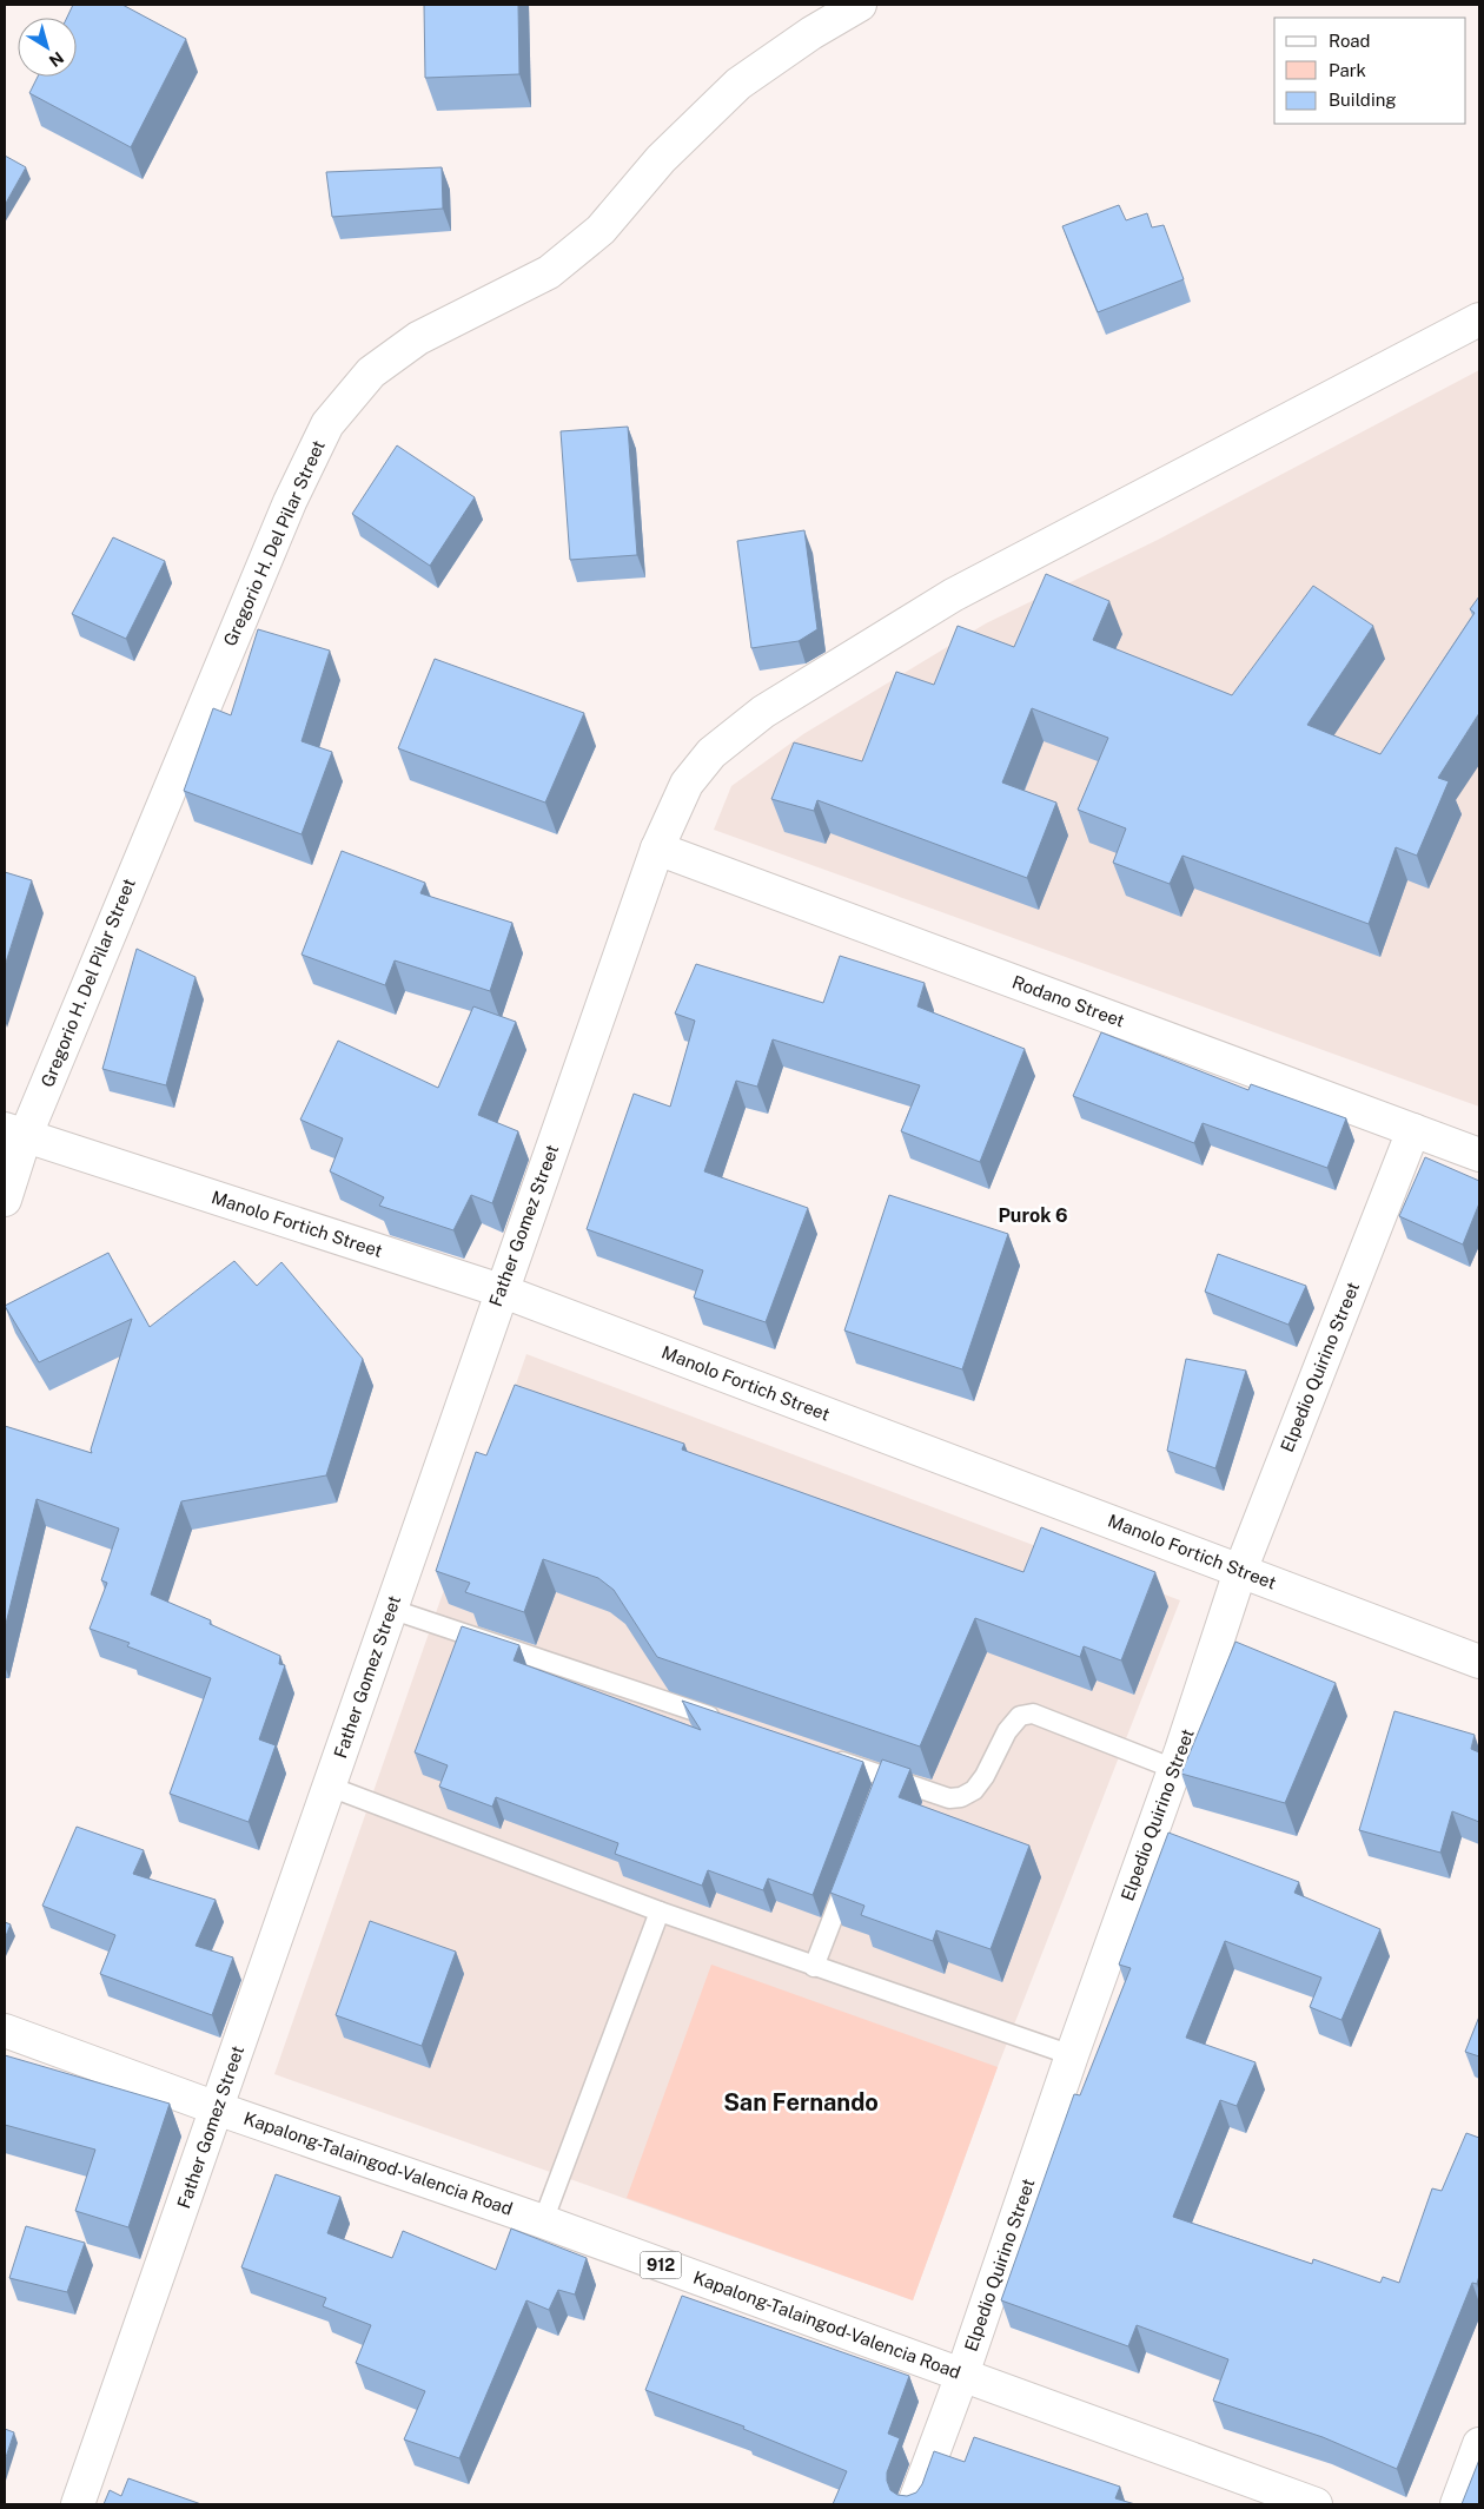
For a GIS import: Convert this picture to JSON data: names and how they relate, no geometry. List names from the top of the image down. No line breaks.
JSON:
{"streets":{"main road":["Gregorio H. Del Pilar Street","Rodano Street","Manolo Fortich Street","Father Gomez Street","Elpedio Quirino Street","Kapalong-Talaingod-Valencia Road","912"]},"crossings":[["Gregorio H. Del Pilar Street","Manolo Fortich Street"],["Rodano Street","Father Gomez Street"],["Rodano Street","Elpedio Quirino Street"],["Manolo Fortich Street","Father Gomez Street"],["Manolo Fortich Street","Elpedio Quirino Street"],["Father Gomez Street","Kapalong-Talaingod-Valencia Road"],["Elpedio Quirino Street","Kapalong-Talaingod-Valencia Road"]],"districts":["Purok 6","San Fernando"],"legend":["Road","Park","Building"],"north":"bottom right"}
